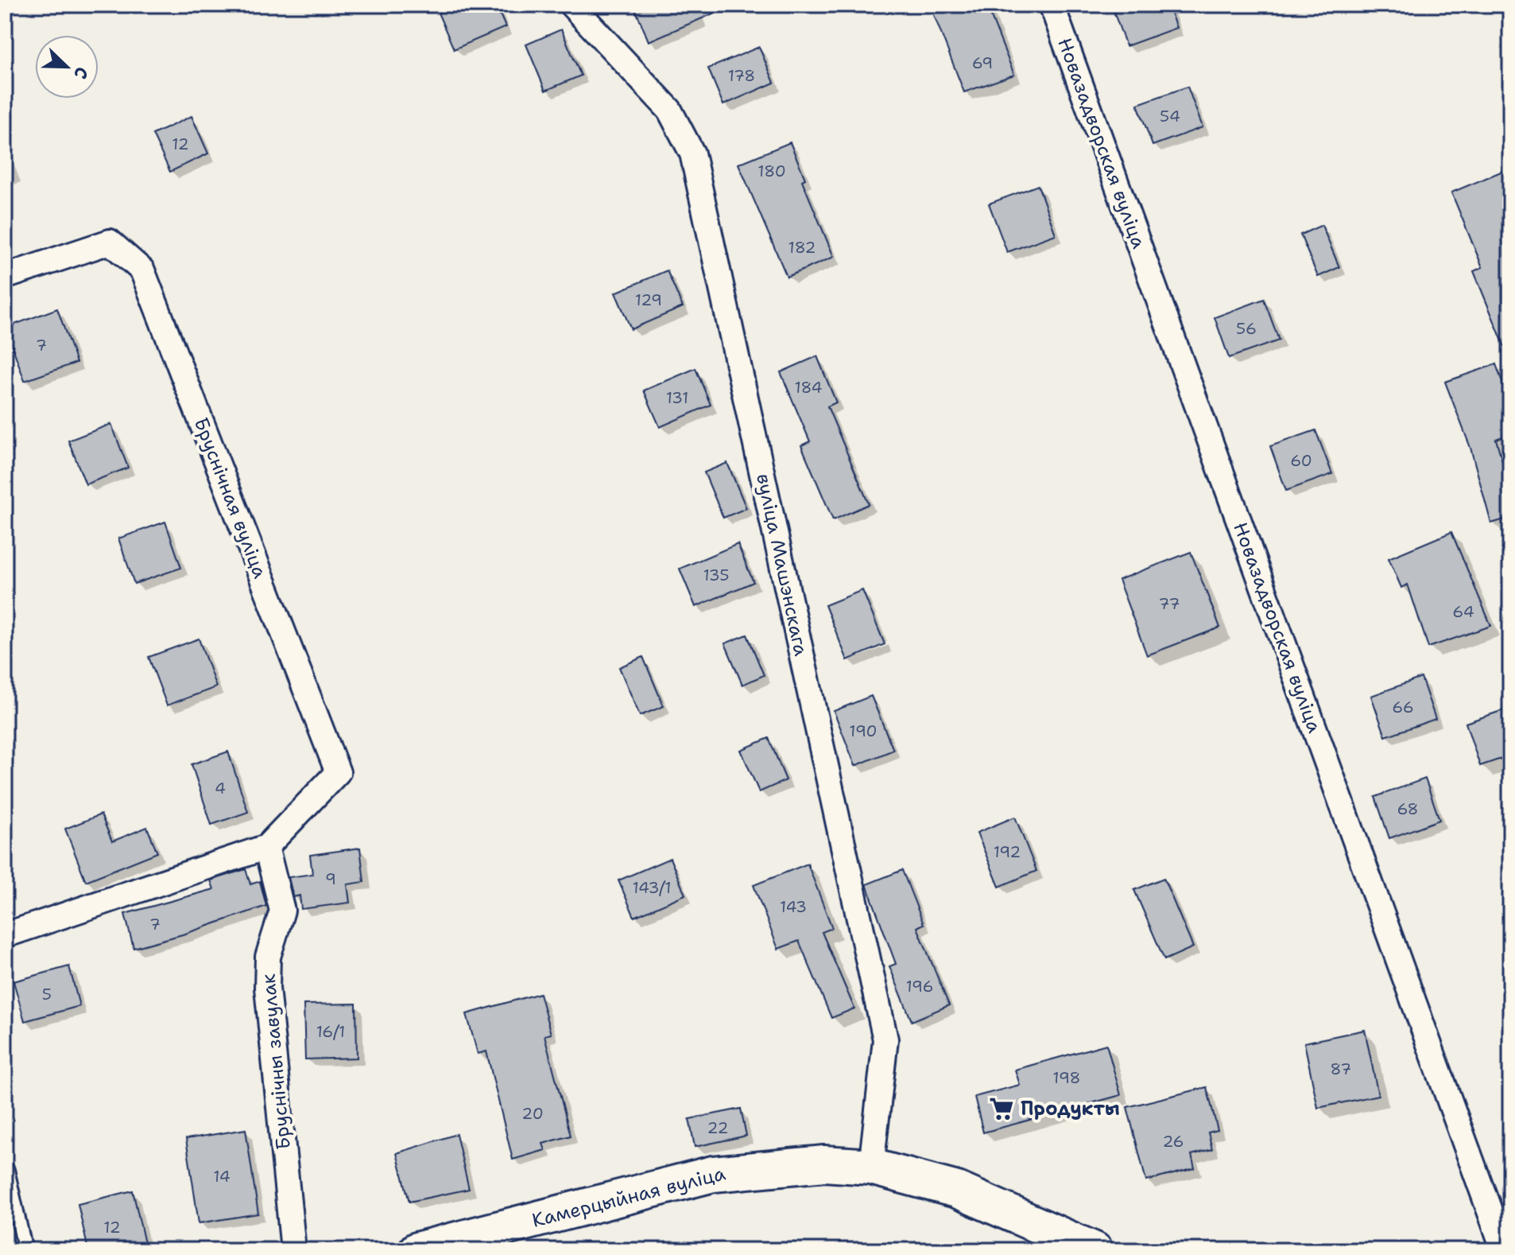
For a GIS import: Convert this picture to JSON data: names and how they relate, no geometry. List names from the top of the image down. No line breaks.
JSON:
{"streets":{"main road":["Камерцыйная вуліца"],"street":["Новазадворская вуліца","Бруснічная вуліца","вуліца Машэнскага","Бруснічны завулак"]},"crossings":[["Бруснічная вуліца","Бруснічны завулак"],["вуліца Машэнскага","Камерцыйная вуліца"]],"places":{"supermarket":["Продукты"]},"house_numbers":["69","178","54","12","180","182","129","56","7","184","131","60","135","77","64","66","190","4","68","192","9","143/1","143","7","196","5","16/1","87","198","20","22","26","14","12"],"north":"bottom right"}
